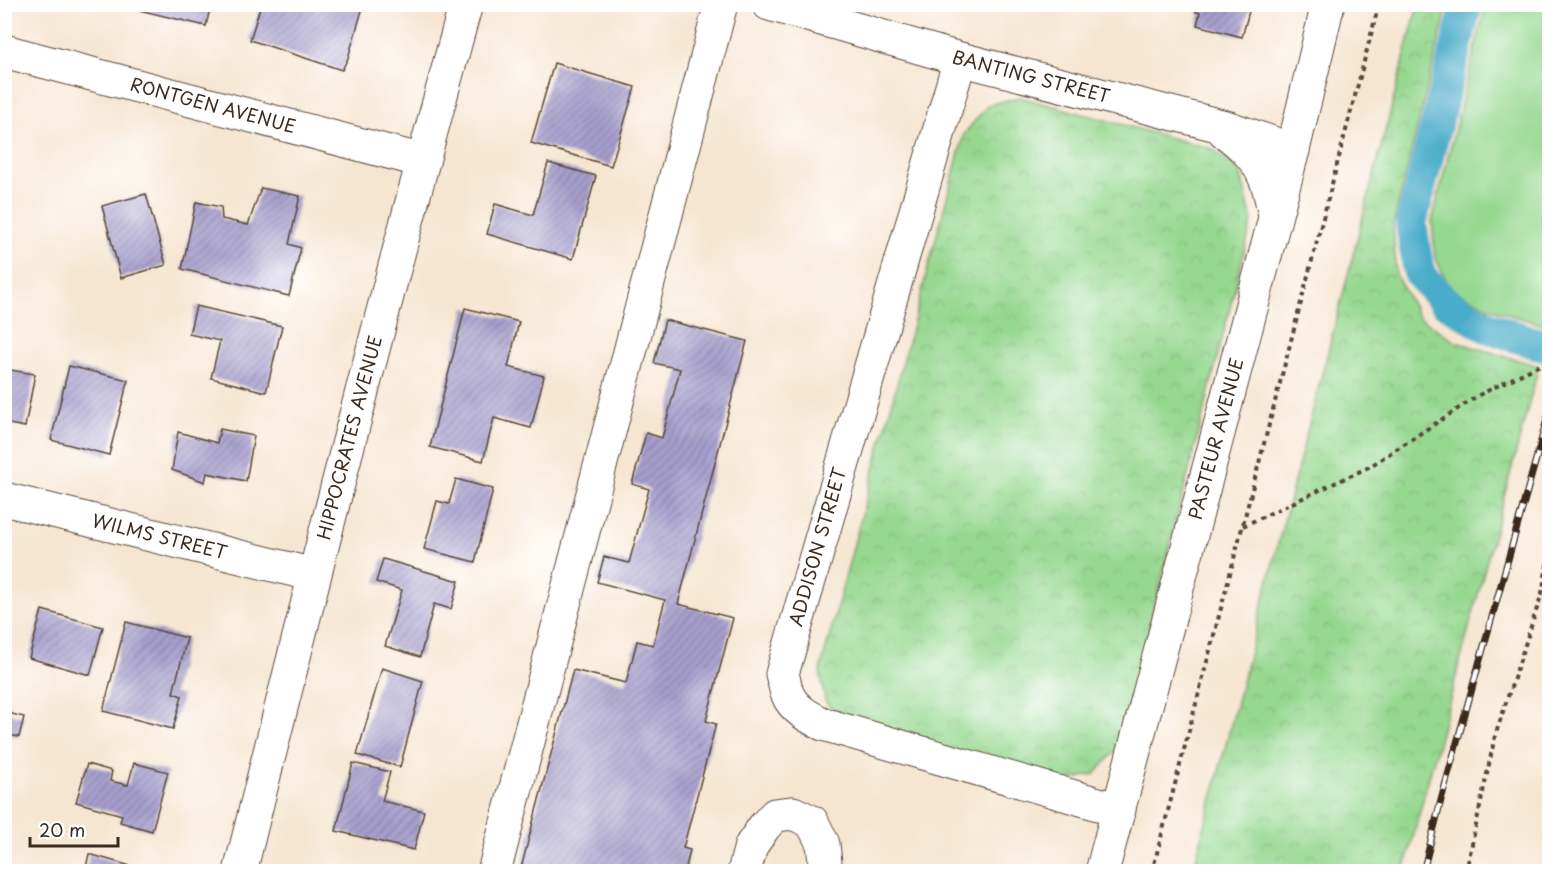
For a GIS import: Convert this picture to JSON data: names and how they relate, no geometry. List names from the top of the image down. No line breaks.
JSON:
{"streets":{"street":["BANTING STREET","RONTGEN AVENUE","HIPPOCRATES AVENUE","PASTEUR AVENUE","WILMS STREET","ADDISON STREET"]},"crossings":[["BANTING STREET","PASTEUR AVENUE"],["BANTING STREET","ADDISON STREET"],["RONTGEN AVENUE","HIPPOCRATES AVENUE"],["HIPPOCRATES AVENUE","WILMS STREET"],["PASTEUR AVENUE","ADDISON STREET"]],"scale_bar":"20 m"}
